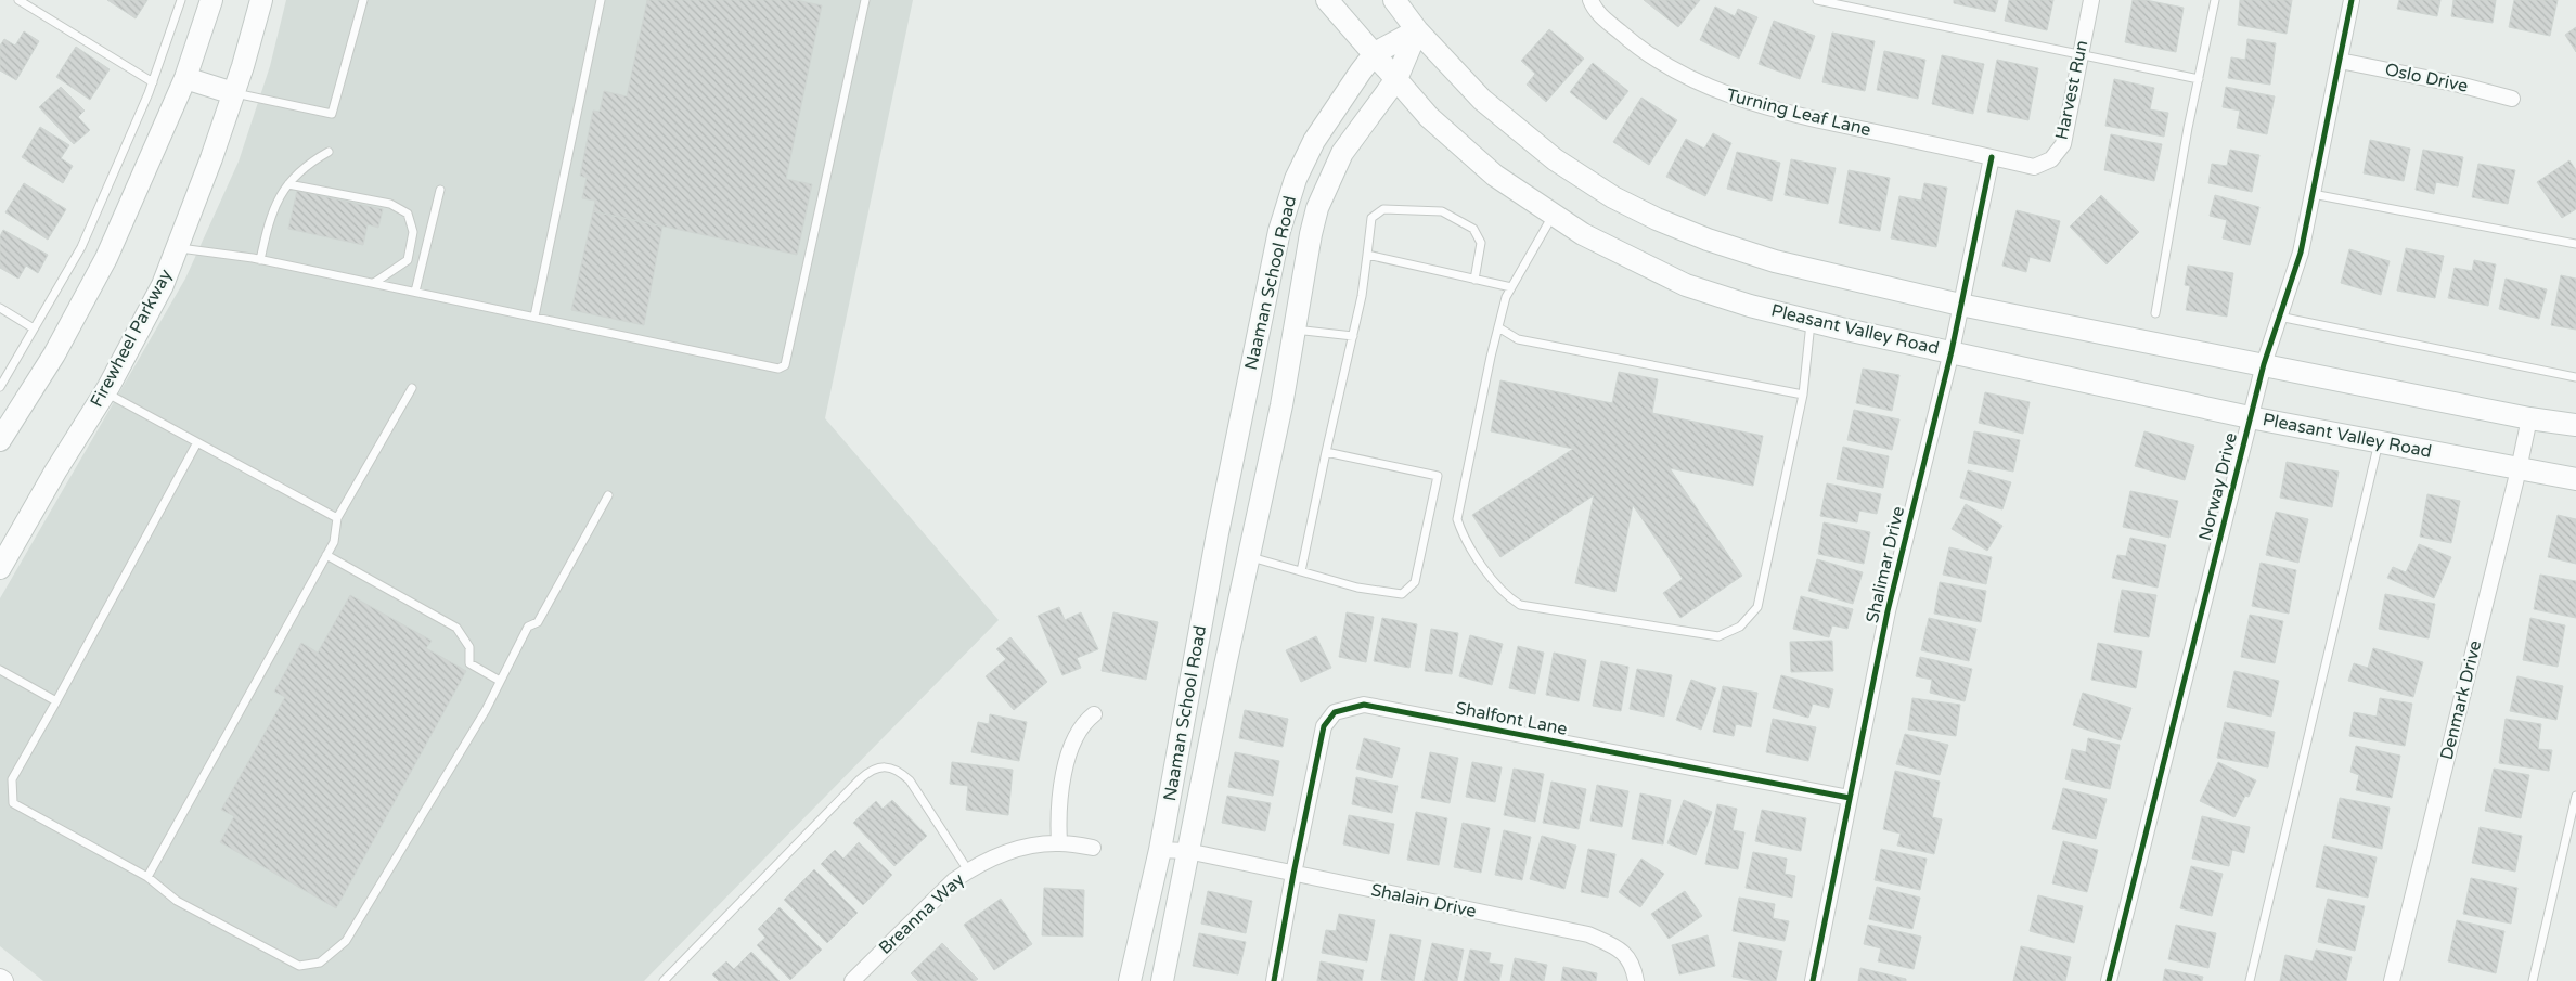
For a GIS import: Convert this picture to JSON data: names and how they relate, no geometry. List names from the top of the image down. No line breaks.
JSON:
{"streets":{"main road":["Naaman School Road","Pleasant Valley Road","Firewheel Parkway"],"street":["Oslo Drive","Harvest Run","Turning Leaf Lane","Norway Drive","Shalimar Drive","Denmark Drive","Shalfont Lane","Shalain Drive","Breanna Way"]},"crossings":[["Oslo Drive","Norway Drive"],["Harvest Run","Turning Leaf Lane"],["Turning Leaf Lane","Shalimar Drive"],["Naaman School Road","Pleasant Valley Road"],["Naaman School Road","Shalain Drive"],["Pleasant Valley Road","Norway Drive"],["Pleasant Valley Road","Shalimar Drive"],["Pleasant Valley Road","Denmark Drive"],["Shalimar Drive","Shalfont Lane"],["Shalfont Lane","Shalain Drive"]]}
